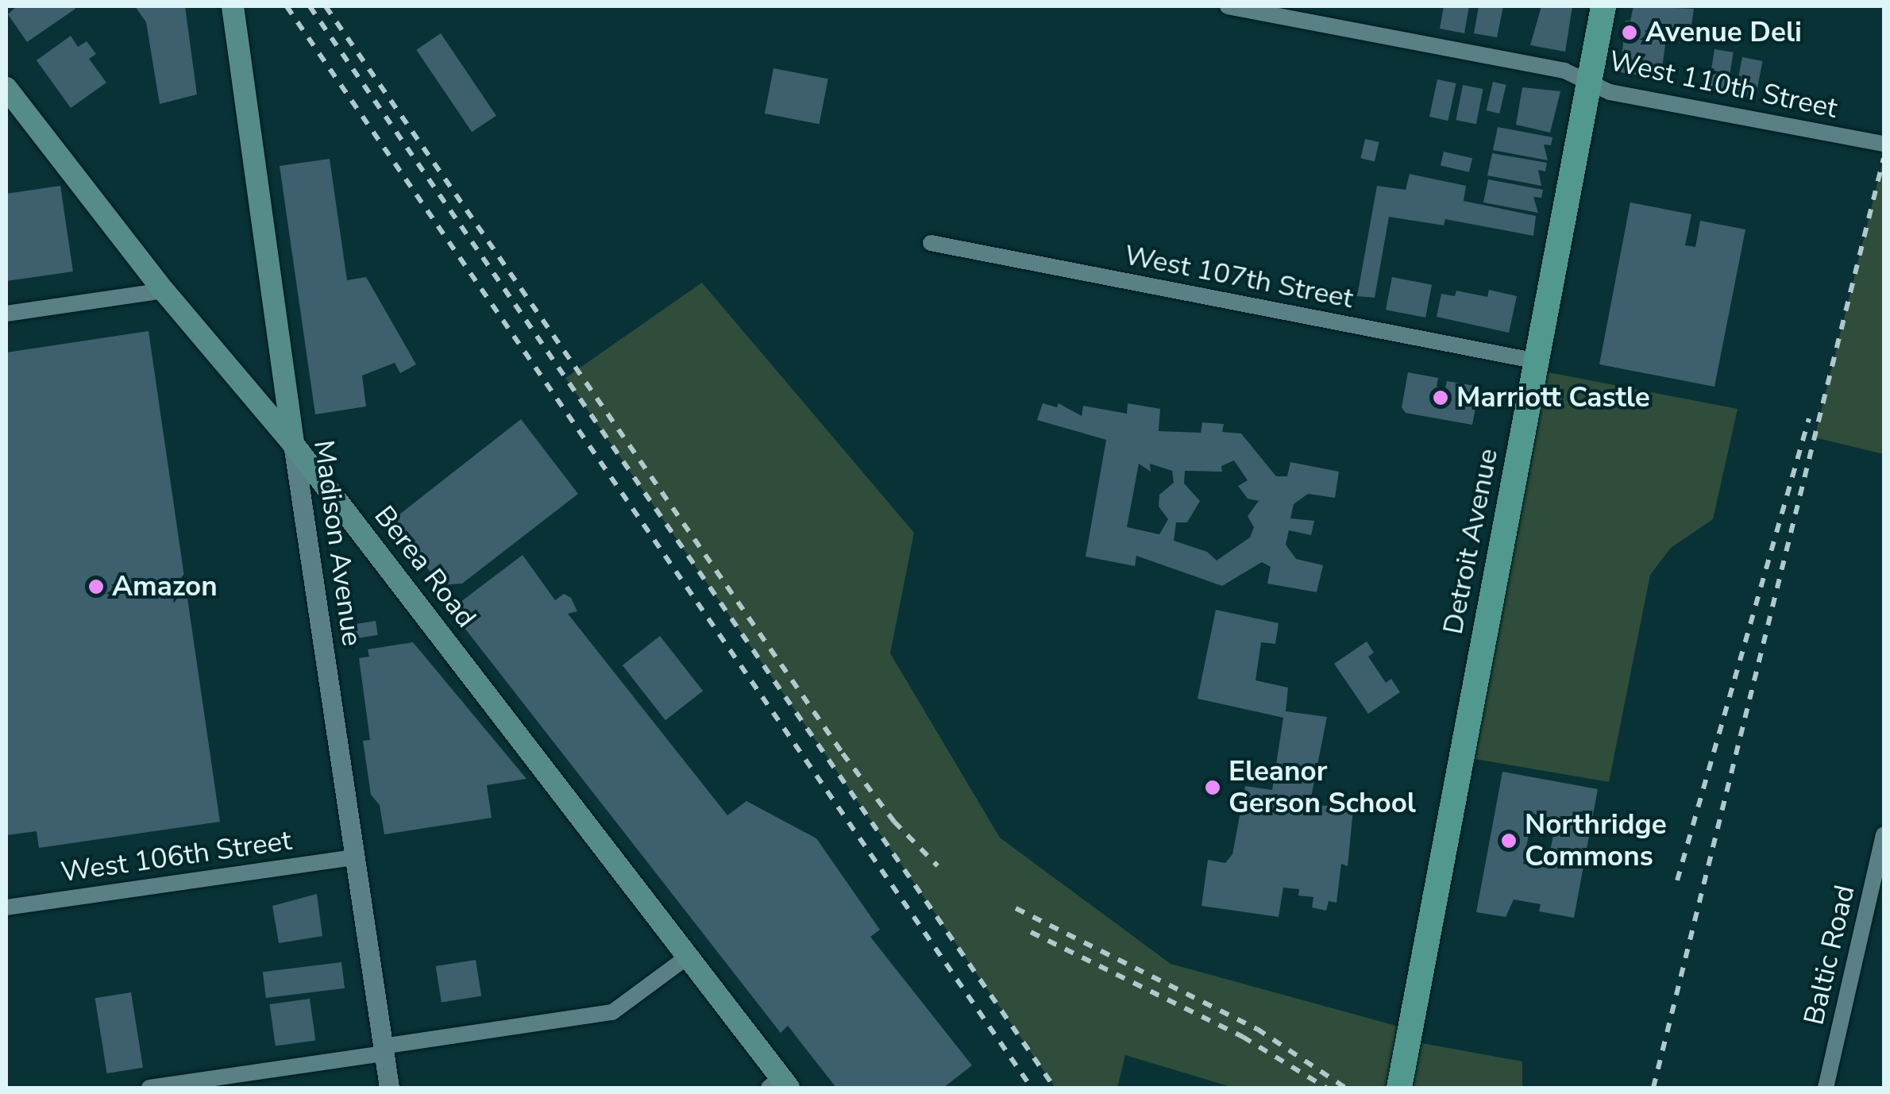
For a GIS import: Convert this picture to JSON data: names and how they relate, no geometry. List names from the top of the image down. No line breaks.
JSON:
{"streets":{"main road":["Detroit Avenue","Madison Avenue","Berea Road"],"street":["West 110th Street","West 107th Street","West 106th Street","Baltic Road"]},"crossings":[["West 110th Street","Detroit Avenue"],["West 107th Street","Detroit Avenue"],["Madison Avenue","Berea Road"],["Madison Avenue","West 106th Street"]],"places":["Avenue Deli","Marriott Castle","Amazon","Eleanor Gerson School","Northridge Commons"]}
